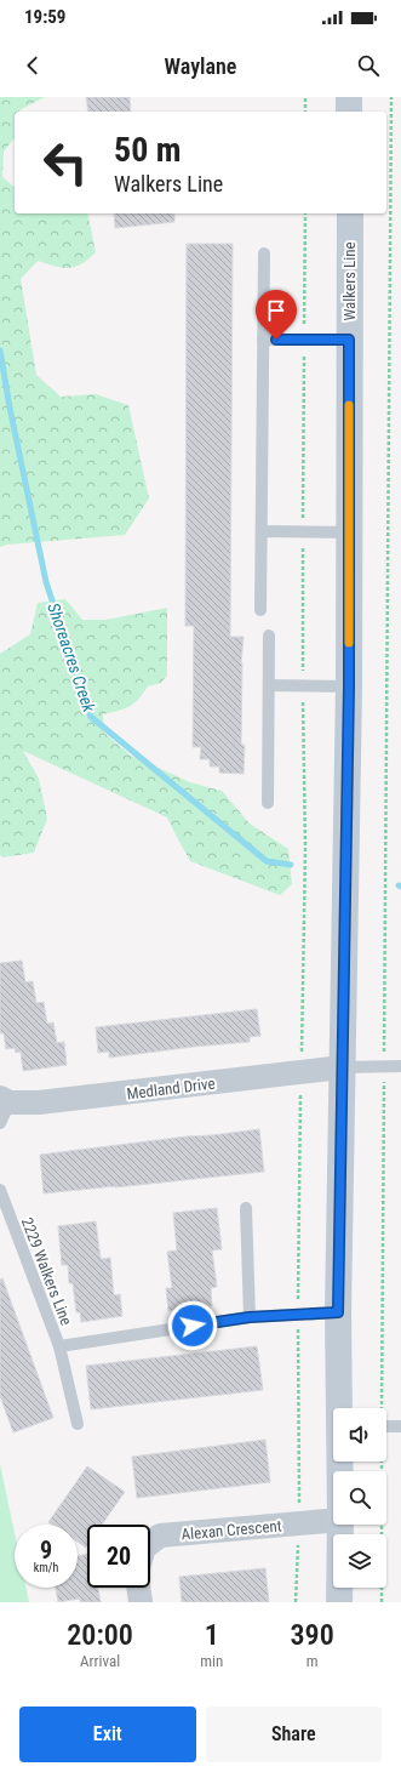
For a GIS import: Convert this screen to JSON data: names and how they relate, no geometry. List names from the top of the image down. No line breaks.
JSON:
{"streets":{"main road":["Walkers Line"],"street":["Medland Drive","Alexan Crescent"],"lane":["2229 Walkers Line"]},"crossings":[["Walkers Line","Medland Drive"],["Walkers Line","2229 Walkers Line"]],"water":["Shoreacres Creek"],"page":{"status":"19:59","header":"Waylane","turn":["50 m","Walkers Line"],"speed":"9 km/h","limit":"20","eta":["20:00","Arrival","1","min","390","m"],"buttons":["Exit","Share"]}}
